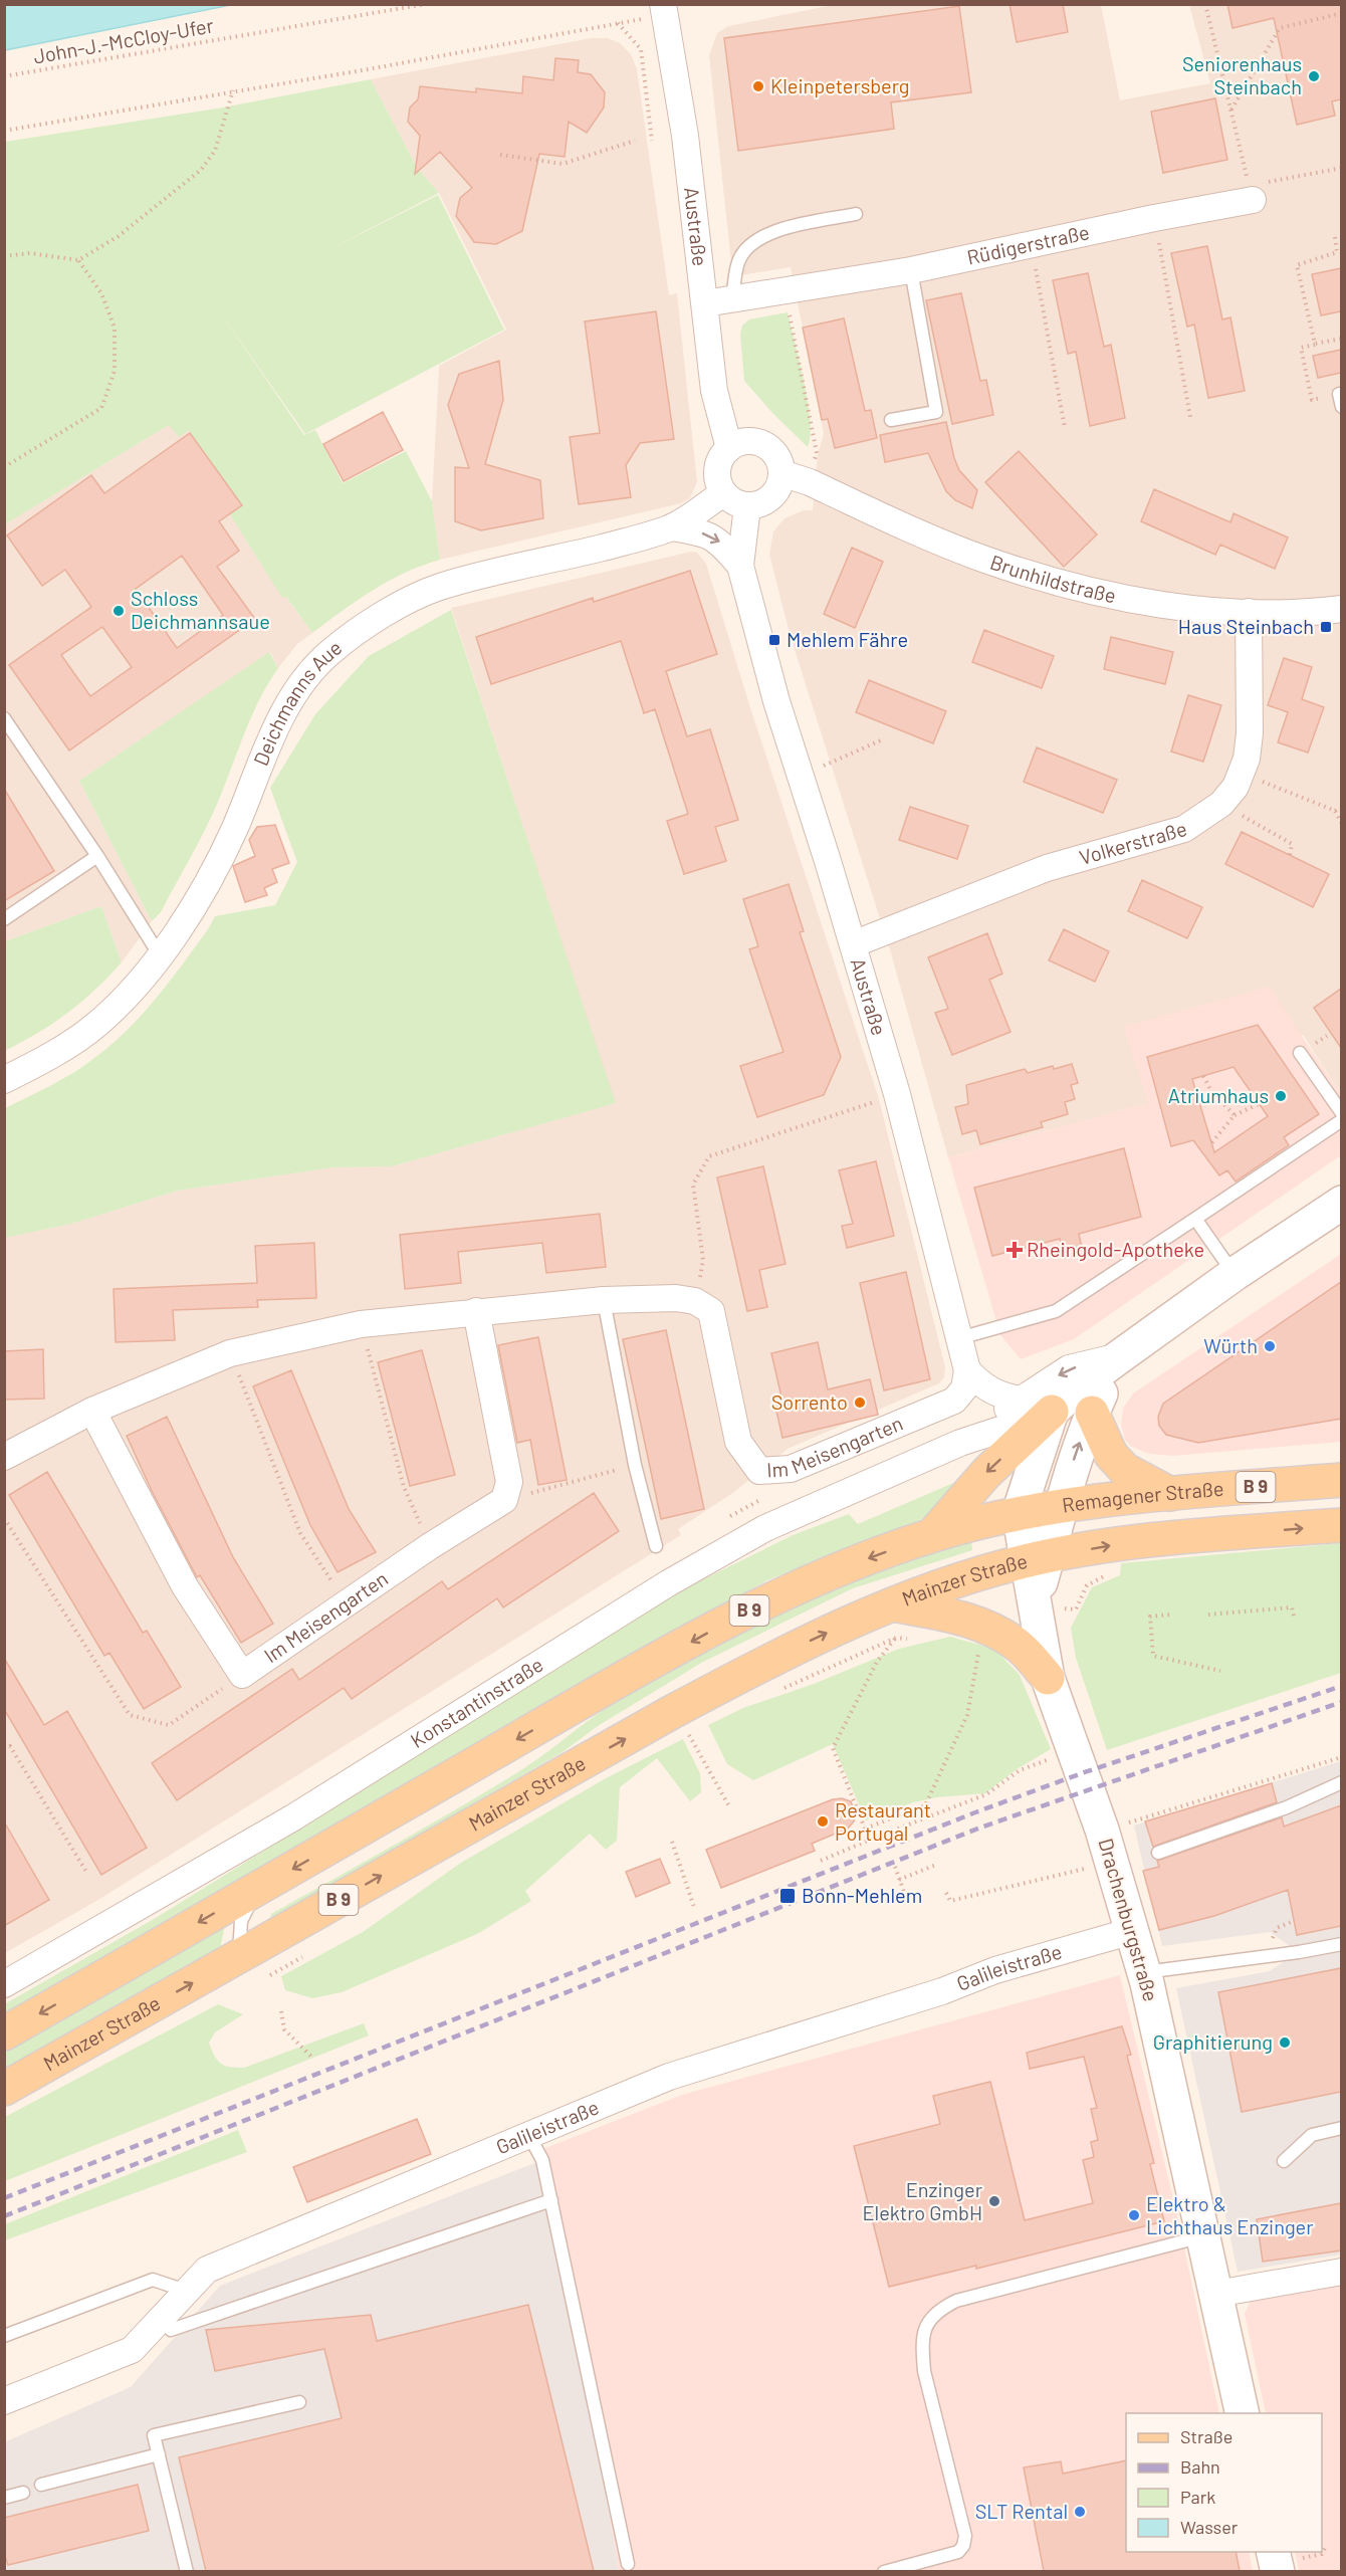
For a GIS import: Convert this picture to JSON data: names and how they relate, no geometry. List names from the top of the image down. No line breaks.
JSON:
{"streets":{"main road":["B 9","Remagener Straße","Mainzer Straße"],"street":["Austraße","Rüdigerstraße","Brunhildstraße","Deichmanns Aue","Volkerstraße","Im Meisengarten","Konstantinstraße","Drachenburgstraße","Galileistraße"],"path":["John-J.-McCloy-Ufer"]},"crossings":[["Austraße","Rüdigerstraße"],["Austraße","Brunhildstraße"],["Austraße","Deichmanns Aue"],["Austraße","Volkerstraße"],["Austraße","Im Meisengarten"],["Brunhildstraße","Deichmanns Aue"],["Brunhildstraße","Volkerstraße"],["B 9","Mainzer Straße"],["B 9","Drachenburgstraße"],["Remagener Straße","Mainzer Straße"],["Mainzer Straße","Konstantinstraße"],["Mainzer Straße","Drachenburgstraße"],["Drachenburgstraße","Galileistraße"]],"places":{"other":["Seniorenhaus Steinbach","Kleinpetersberg","Schloss Deichmannsaue","Atriumhaus","Würth","Sorrento","Restaurant Portugal","Graphitierung","Enzinger Elektro GmbH","Elektro & Lichthaus Enzinger","SLT Rental"],"transit":["Haus Steinbach","Mehlem Fähre","Bonn-Mehlem"],"health":["Rheingold-Apotheke"]},"legend":["Straße","Bahn","Park","Wasser"]}
